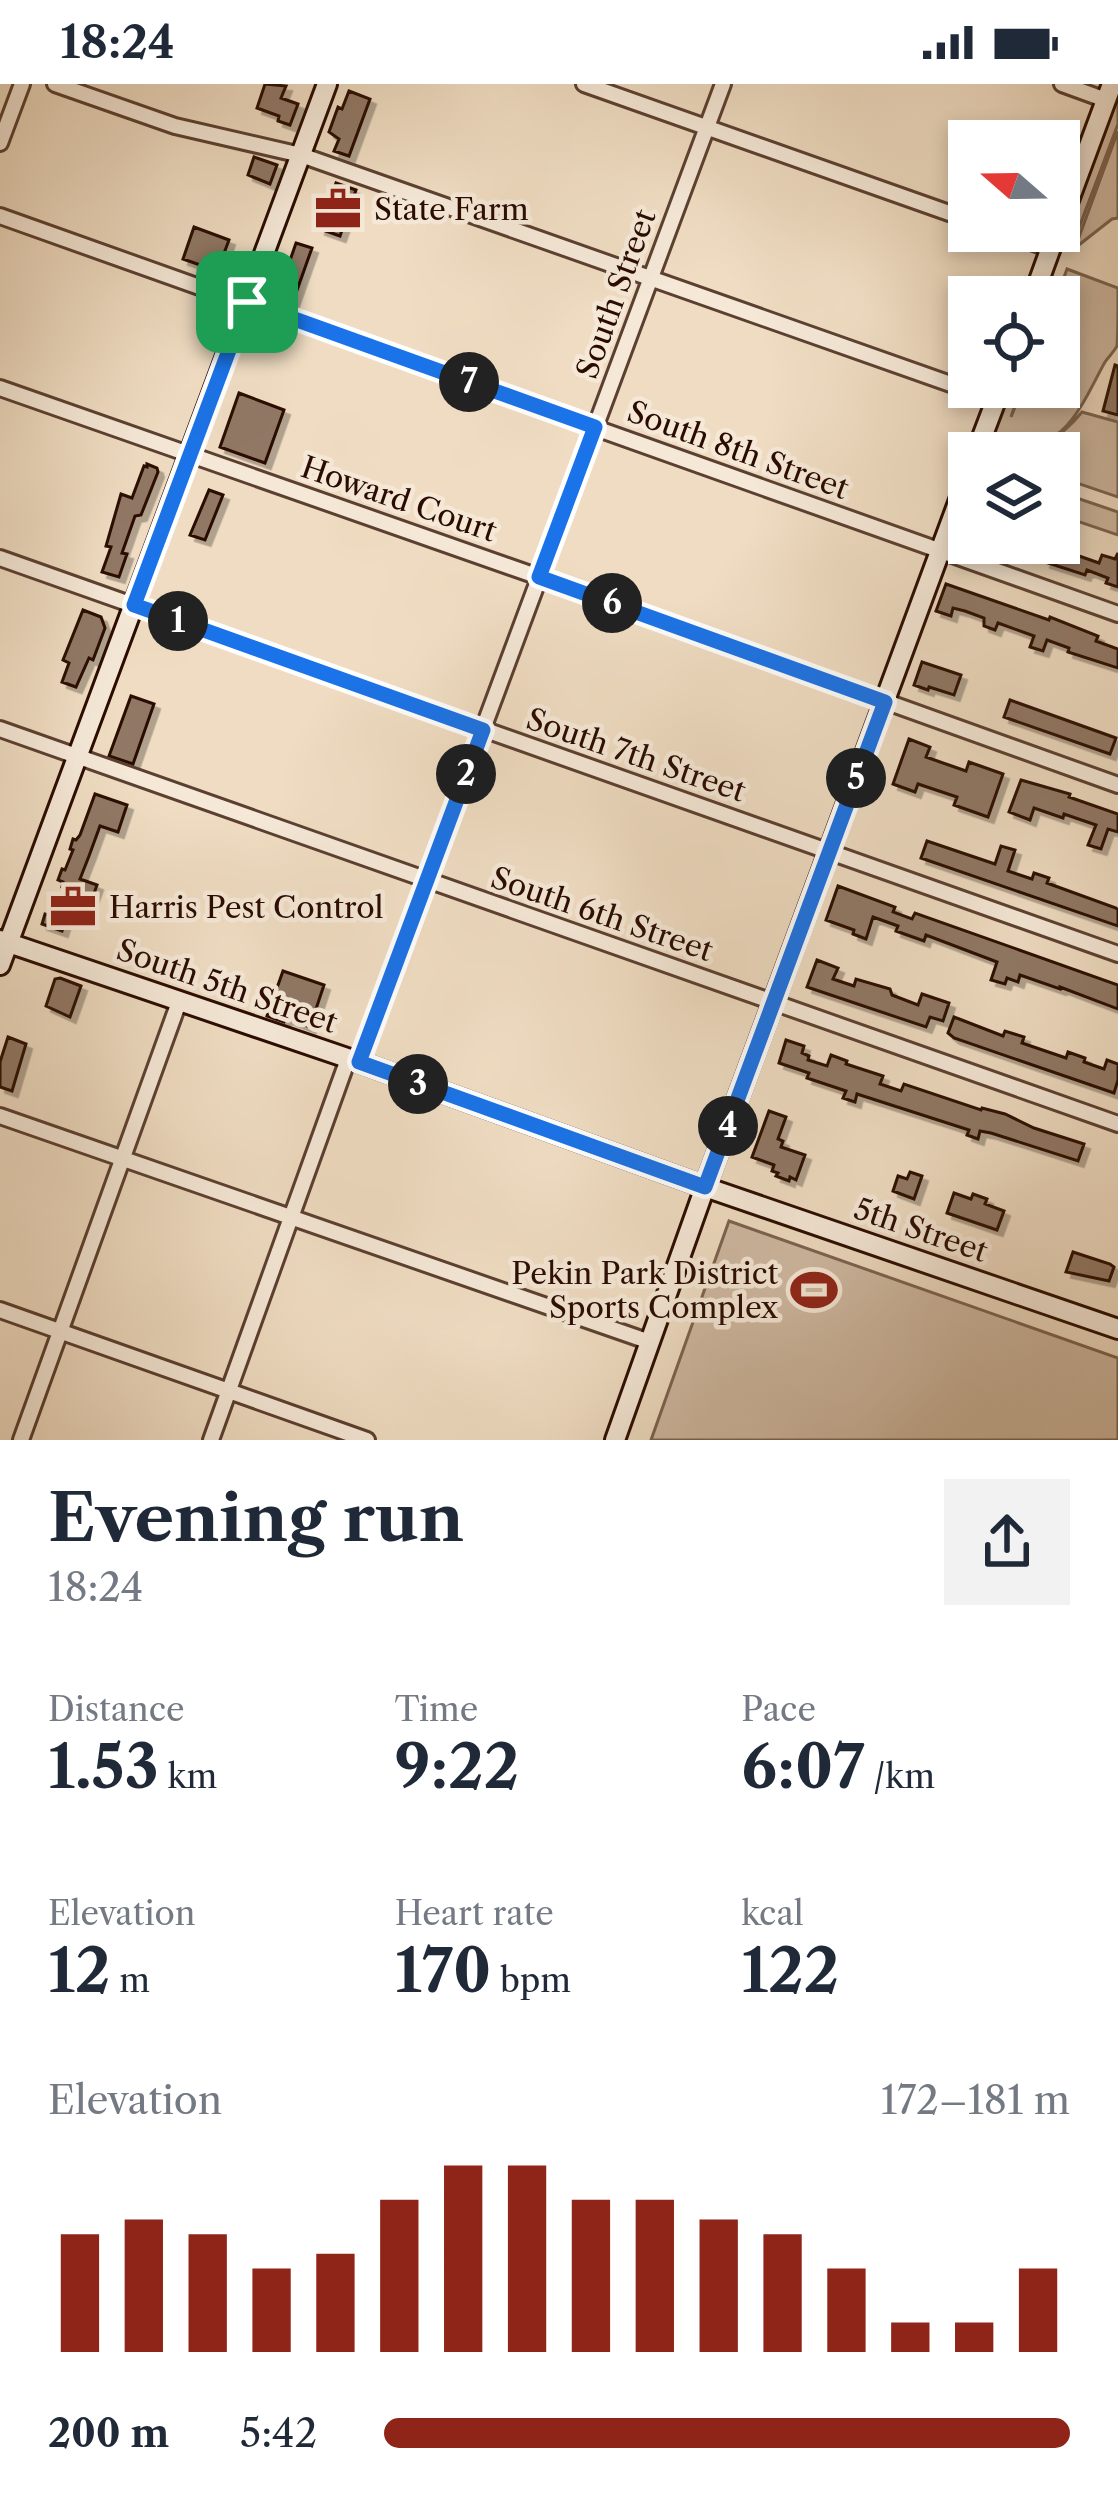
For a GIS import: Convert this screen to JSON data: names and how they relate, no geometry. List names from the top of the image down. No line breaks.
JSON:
{"streets":{"street":["South Street","South 8th Street","Howard Court","South 7th Street","South 6th Street","South 5th Street","5th Street"]},"crossings":[["South Street","South 8th Street"],["South Street","Howard Court"],["South Street","South 7th Street"],["South Street","South 6th Street"],["South Street","South 5th Street"],["South 5th Street","5th Street"]],"places":{"office":["State Farm","Harris Pest Control"],"sports":["Pekin Park District Sports Complex"]},"north":"left","page":{"status":"18:24","pins":["7","6","1","2","5","3","4"],"heading":["Evening run","18:24"],"stats":[["Distance","1.53 km"],["Time","9:22"],["Pace","6:07 /km"],["Elevation","12 m"],["Heart rate","170 bpm"],["kcal","122"]],"chart":["Elevation","172–181 m"],"list":[{"name":"200 m","note":"5:42"}]}}
